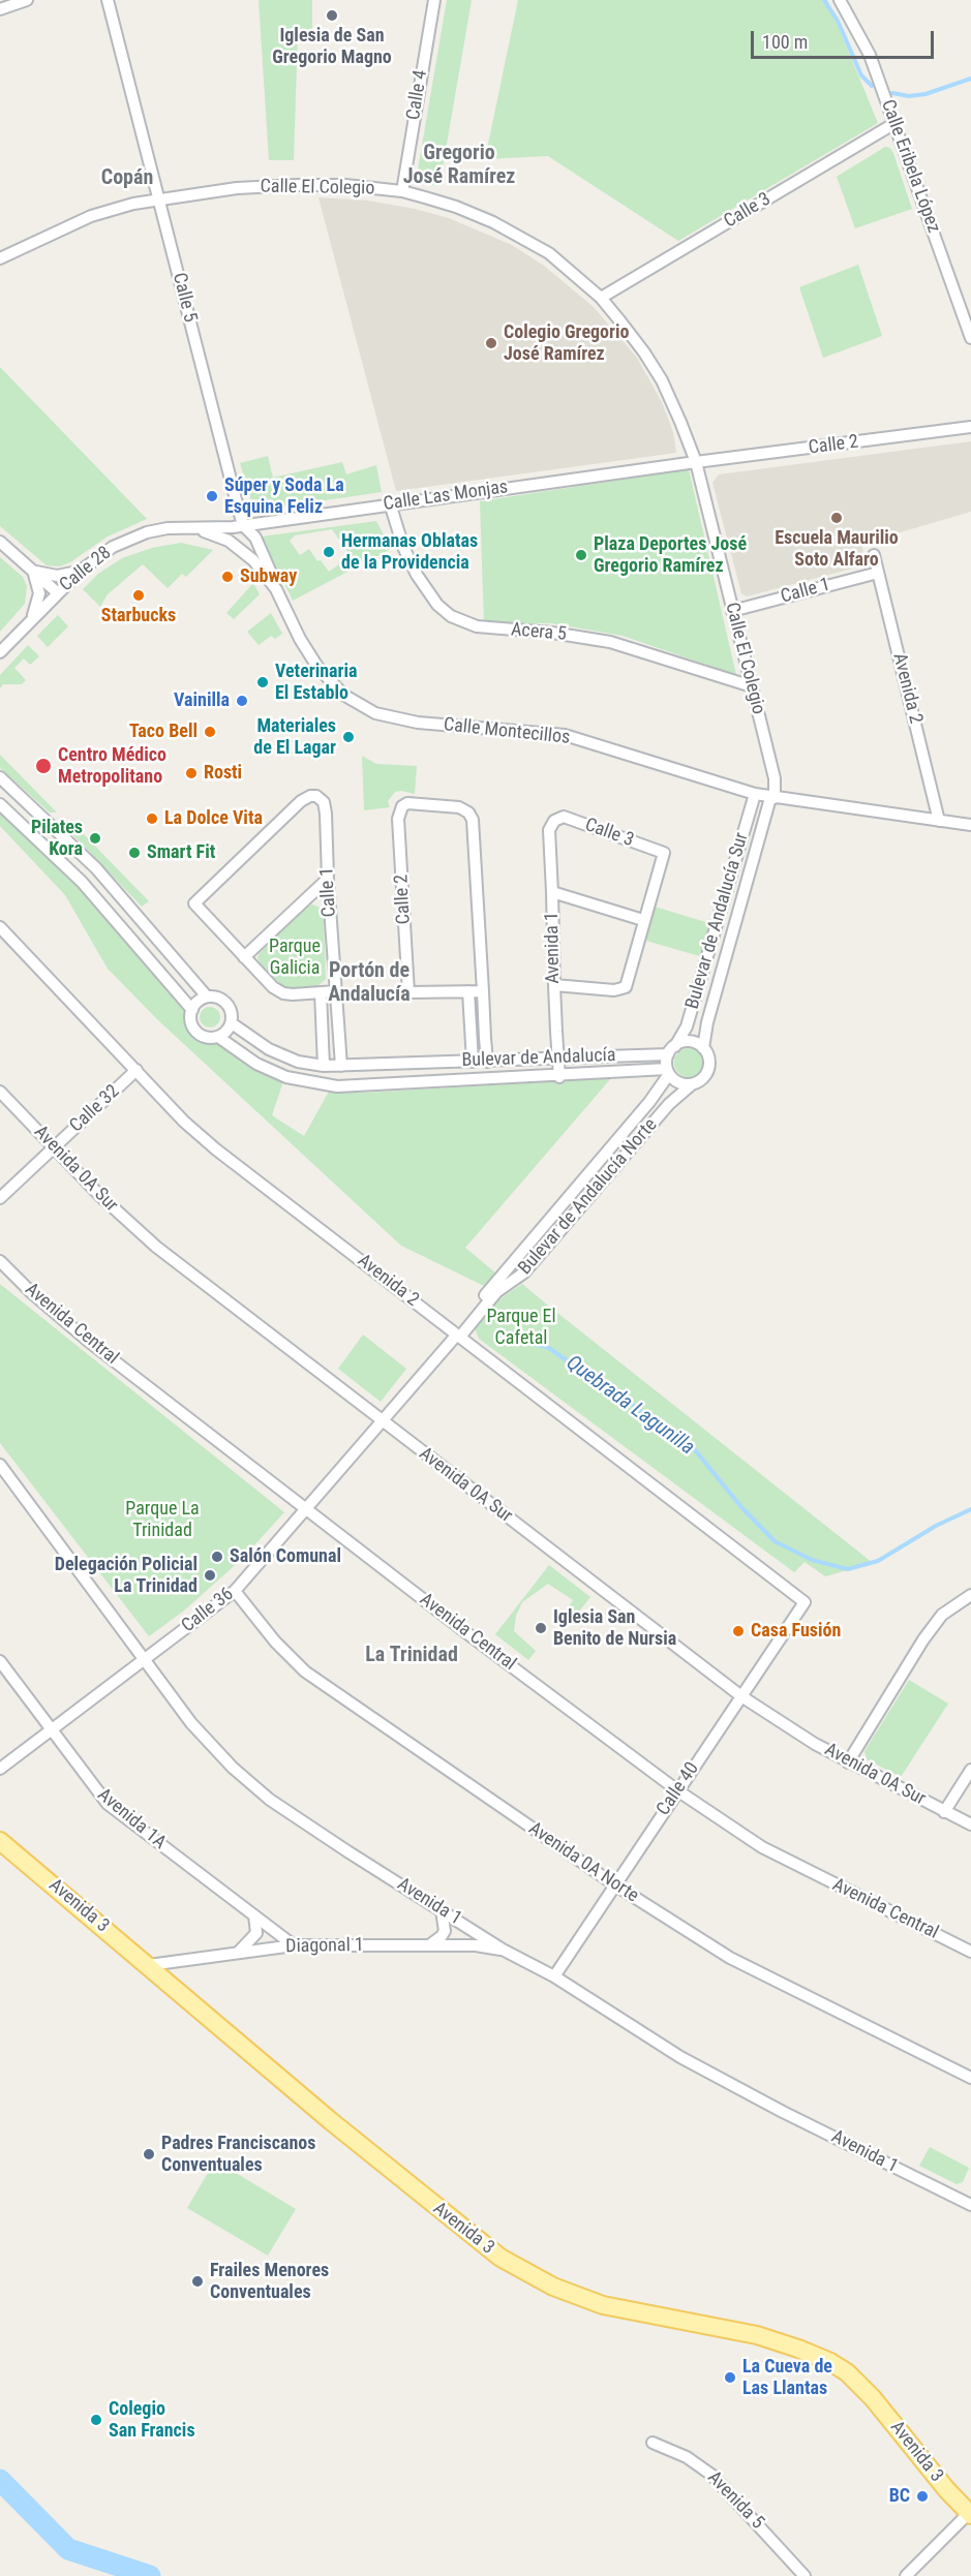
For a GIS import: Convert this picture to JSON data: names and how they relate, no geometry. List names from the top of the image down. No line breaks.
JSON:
{"streets":{"main road":["Avenida 3"],"street":["Calle 4","Calle Eribela López","Calle El Colegio","Calle 3","Calle 5","Calle 2","Calle Las Monjas","Calle 28","Calle 1","Acera 5","Avenida 2","Calle Montecillos","Bulevar de Andalucía Sur","Avenida 1","Bulevar de Andalucía","Calle 32","Avenida 0A Sur","Bulevar de Andalucía Norte","Avenida Central","Calle 36","Calle 40","Avenida 1A","Avenida 0A Norte","Diagonal 1","Avenida 5"]},"crossings":[["Calle 4","Calle El Colegio"],["Calle Eribela López","Calle 3"],["Calle El Colegio","Calle 3"],["Calle El Colegio","Calle 5"],["Calle El Colegio","Calle 2"],["Calle El Colegio","Calle Las Monjas"],["Calle El Colegio","Calle 1"],["Calle El Colegio","Acera 5"],["Calle El Colegio","Calle Montecillos"],["Calle El Colegio","Bulevar de Andalucía Sur"],["Calle 3","Avenida 1"],["Calle 5","Calle Las Monjas"],["Calle 2","Calle Las Monjas"],["Calle Las Monjas","Calle 28"],["Calle Las Monjas","Acera 5"],["Calle Las Monjas","Calle Montecillos"],["Calle 28","Calle Montecillos"],["Calle 1","Avenida 2"],["Calle 1","Bulevar de Andalucía"],["Avenida 2","Calle Montecillos"],["Avenida 2","Calle 32"],["Avenida 2","Bulevar de Andalucía Norte"],["Avenida 2","Calle 36"],["Avenida 2","Calle 40"],["Calle Montecillos","Bulevar de Andalucía Sur"],["Bulevar de Andalucía Sur","Bulevar de Andalucía"],["Bulevar de Andalucía Sur","Bulevar de Andalucía Norte"],["Avenida 1","Bulevar de Andalucía"],["Avenida 1","Calle 36"],["Avenida 1","Calle 40"],["Avenida 1","Diagonal 1"],["Bulevar de Andalucía","Bulevar de Andalucía Norte"],["Calle 32","Avenida 0A Sur"],["Avenida 0A Sur","Calle 36"],["Avenida 0A Sur","Calle 40"],["Bulevar de Andalucía Norte","Calle 36"],["Avenida Central","Calle 36"],["Avenida Central","Calle 40"],["Calle 36","Avenida 1A"],["Calle 36","Avenida 0A Norte"],["Calle 40","Avenida 0A Norte"],["Avenida 1A","Diagonal 1"],["Avenida 3","Diagonal 1"]],"districts":["Gregorio José Ramírez","Copán","Portón de Andalucía","La Trinidad"],"water":["Quebrada Lagunilla"],"parks":["Parque Galicia","Parque El Cafetal","Parque La Trinidad"],"places":["Iglesia de San Gregorio Magno","Colegio Gregorio José Ramírez","Súper y Soda La Esquina Feliz","Escuela Maurilio Soto Alfaro","Hermanas Oblatas de la Providencia","Plaza Deportes José Gregorio Ramírez","Subway","Starbucks","Veterinaria El Establo","Vainilla","Taco Bell","Materiales de El Lagar","Centro Médico Metropolitano","Rosti","La Dolce Vita","Pilates Kora","Smart Fit","Salón Comunal","Delegación Policial La Trinidad","Iglesia San Benito de Nursia","Casa Fusión","Padres Franciscanos Conventuales","Frailes Menores Conventuales","La Cueva de Las Llantas","Colegio San Francis","BC"],"scale_bar":"100 m"}
